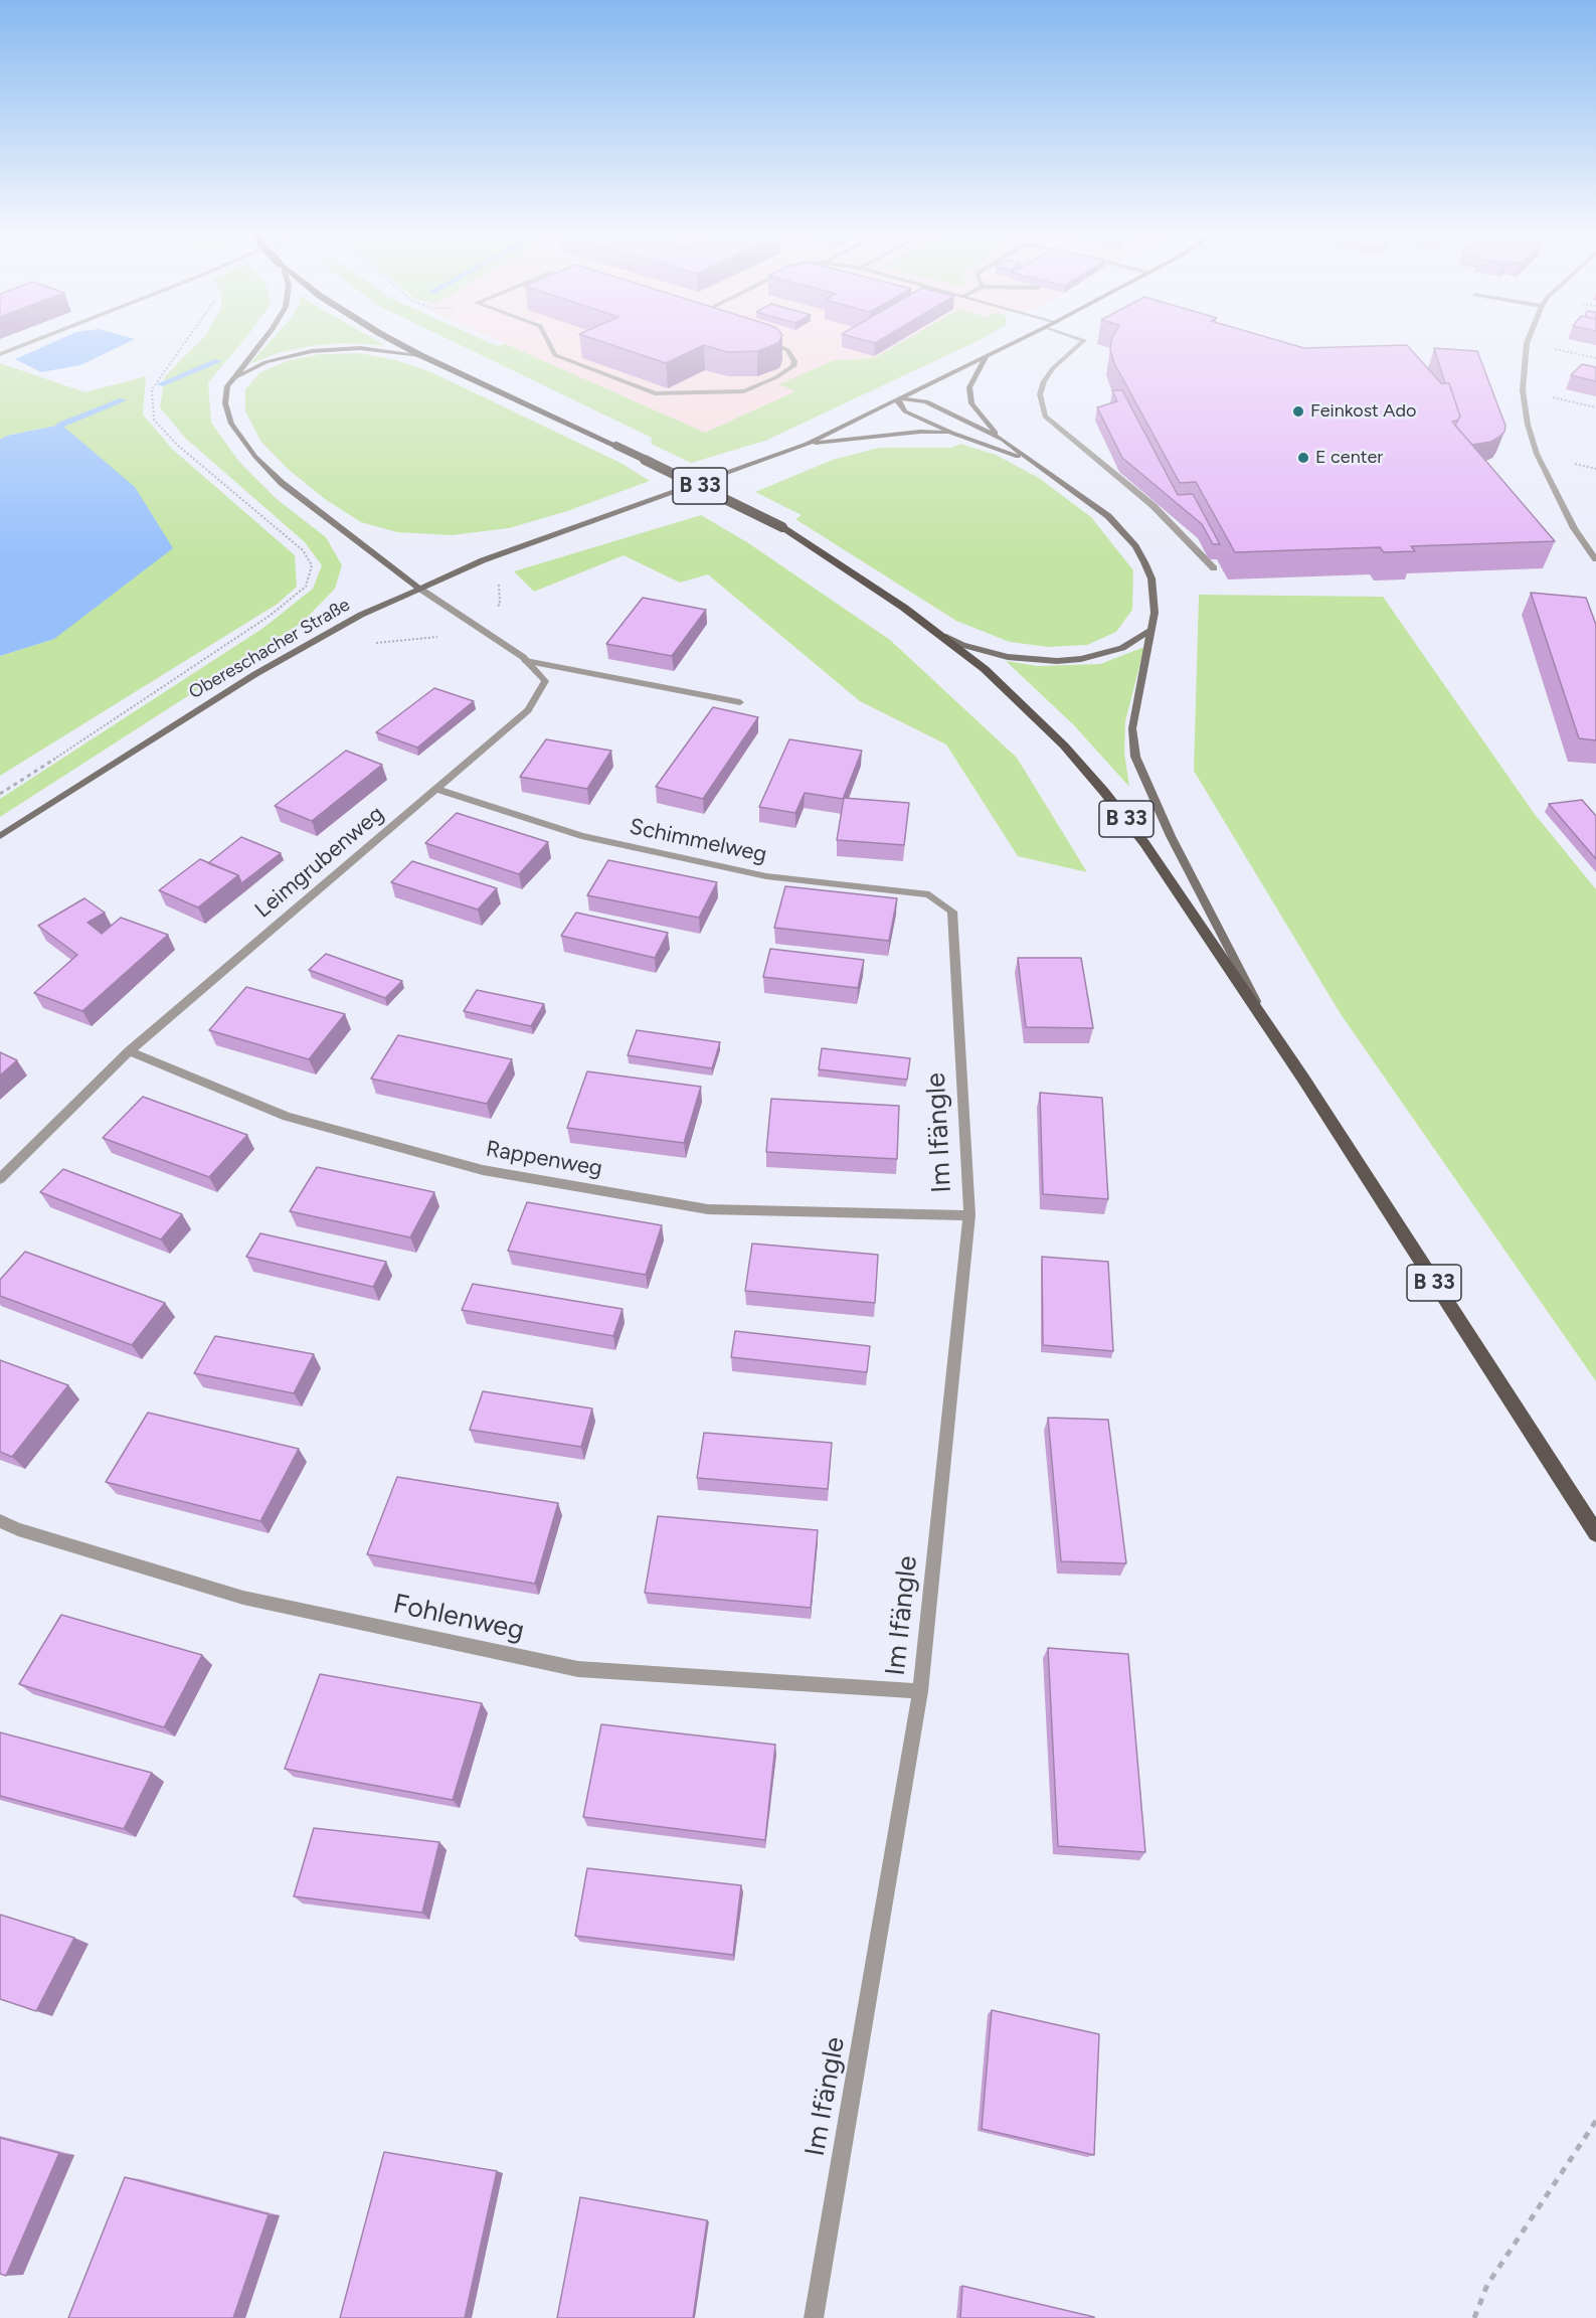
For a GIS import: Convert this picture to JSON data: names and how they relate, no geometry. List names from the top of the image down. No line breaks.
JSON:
{"streets":{"main road":["B 33","Obereschacher Straße"],"street":["Schimmelweg","Leimgrubenweg","Im Ifängle","Rappenweg","Fohlenweg"]},"crossings":[["Obereschacher Straße","Leimgrubenweg"],["Schimmelweg","Leimgrubenweg"],["Schimmelweg","Im Ifängle"],["Leimgrubenweg","Rappenweg"],["Im Ifängle","Rappenweg"],["Im Ifängle","Fohlenweg"]],"places":["Feinkost Ado","E center"]}
